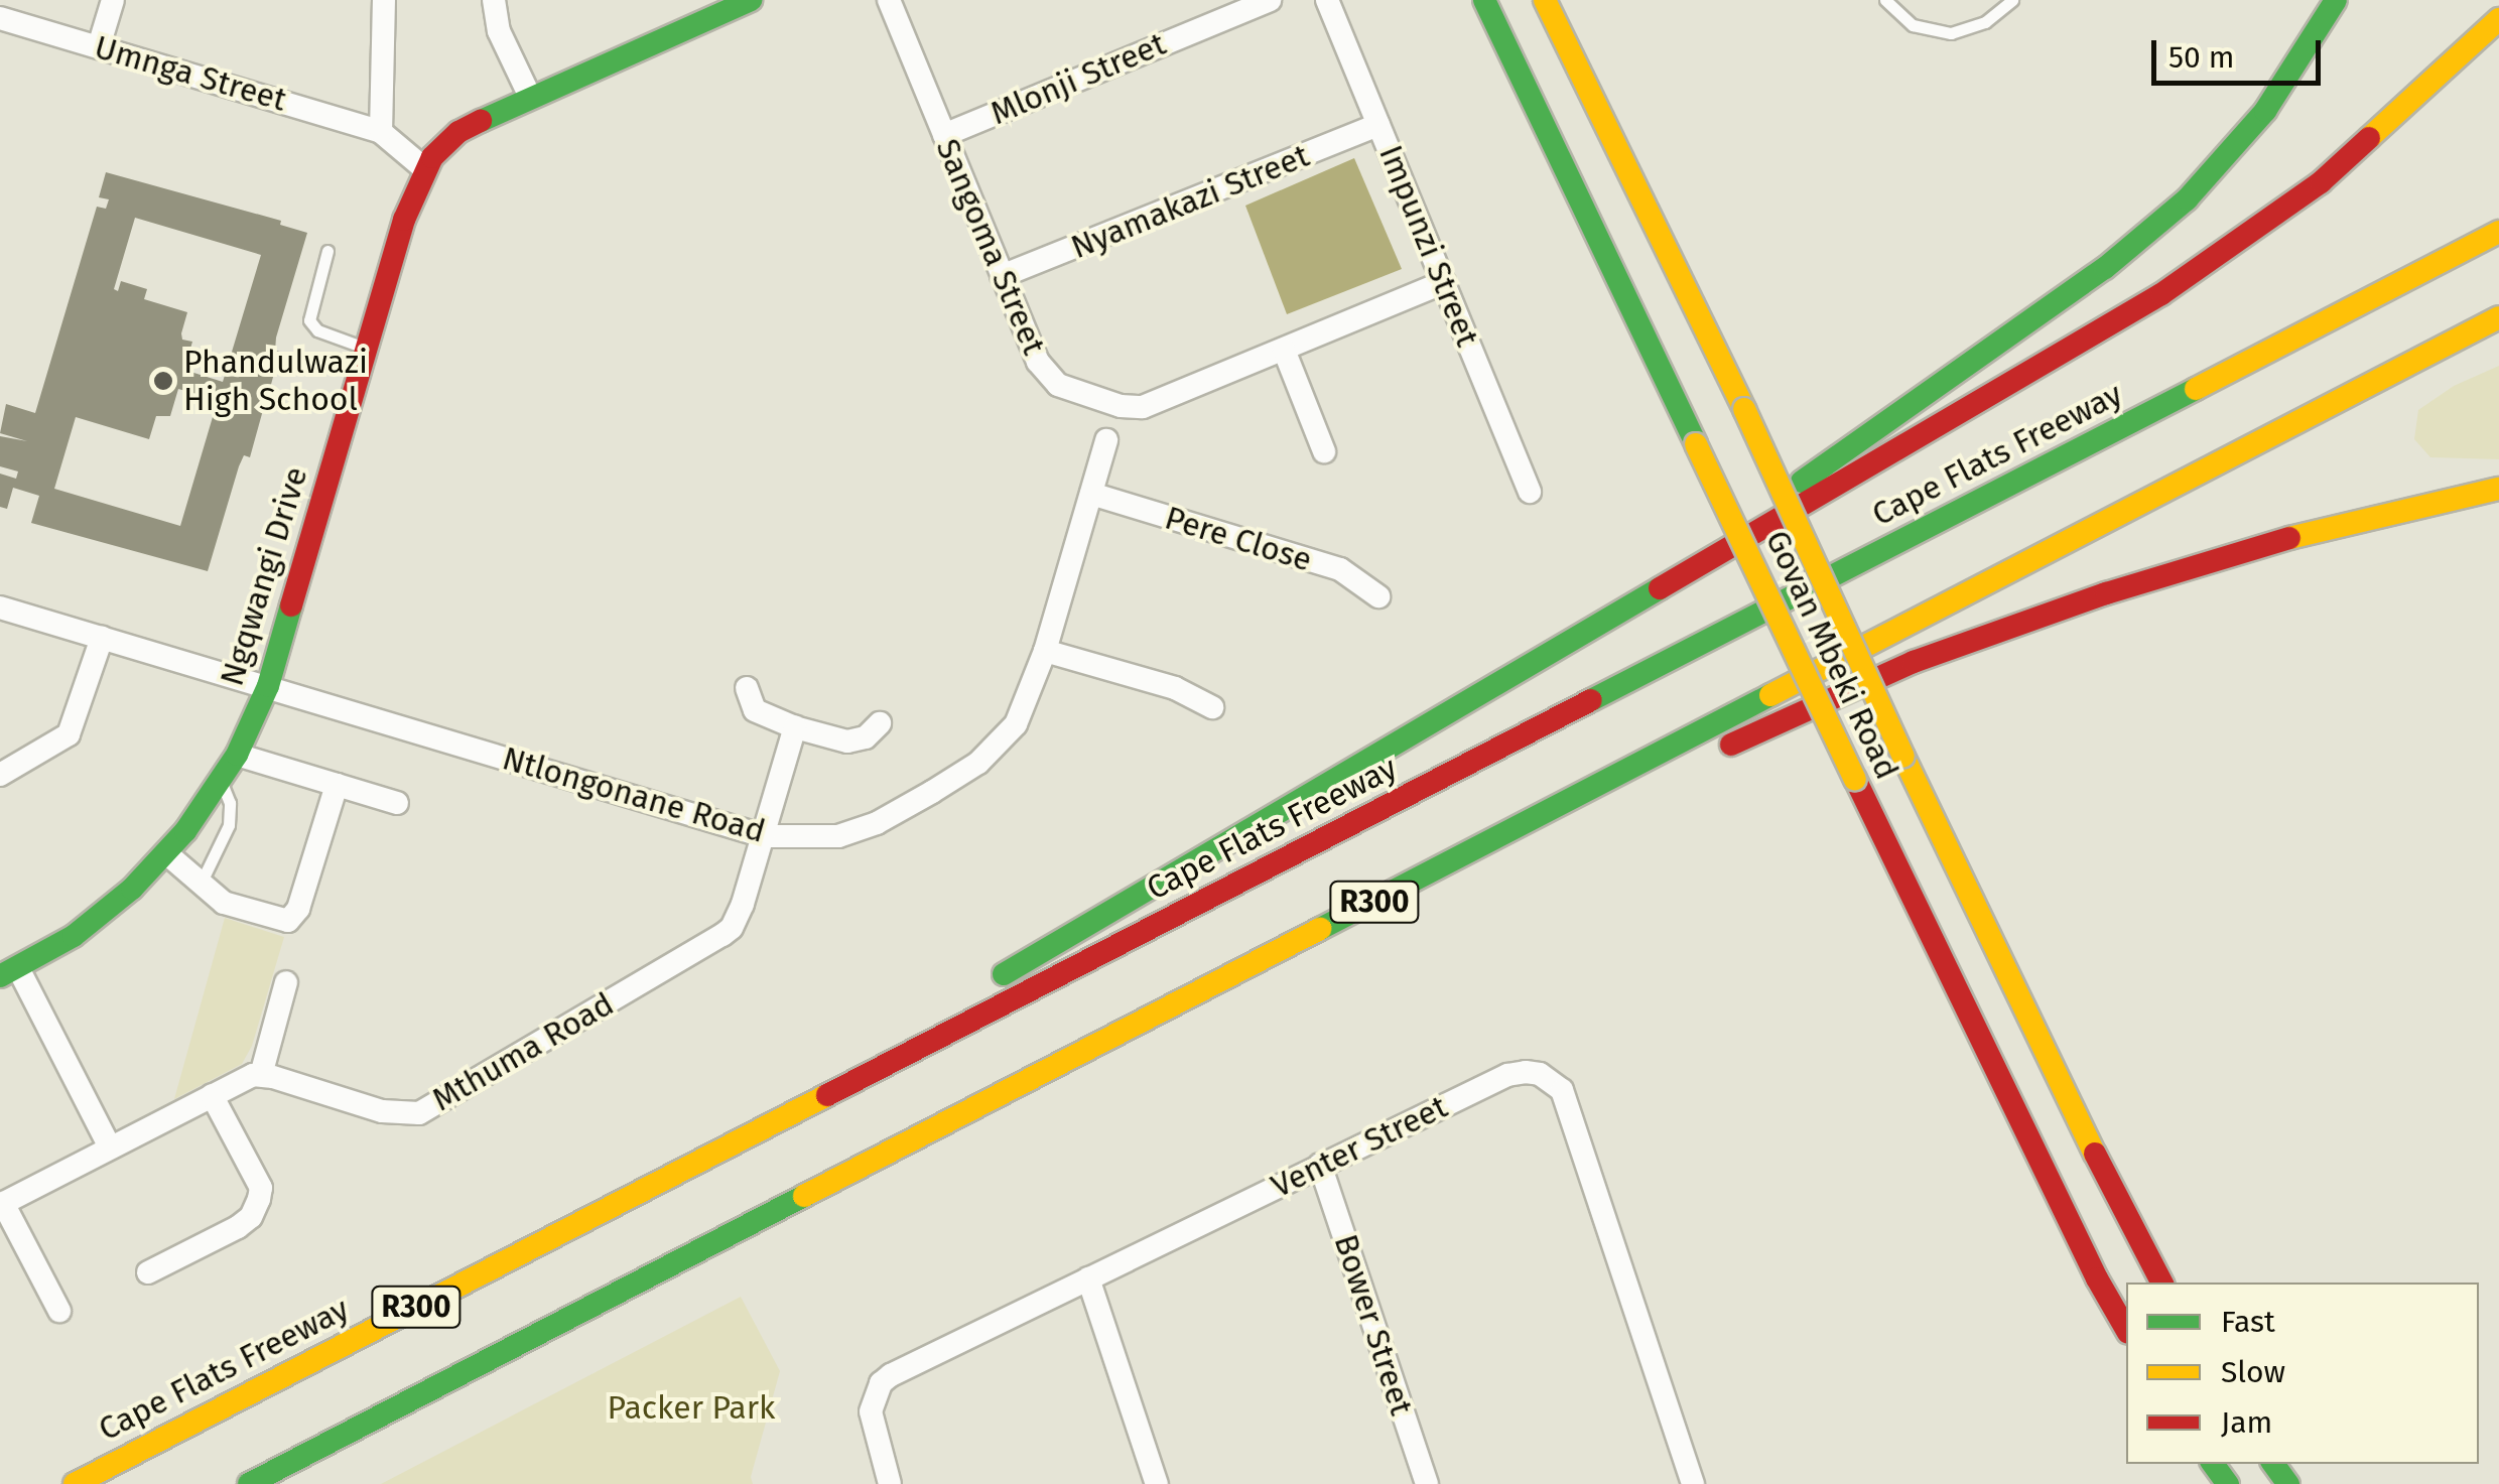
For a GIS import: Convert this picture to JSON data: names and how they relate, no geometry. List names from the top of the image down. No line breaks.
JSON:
{"streets":{"main road":["Cape Flats Freeway","Ngqwangi Drive","Govan Mbeki Road","R300"],"street":["Umnga Street","Mlonji Street","Nyamakazi Street","Impunzi Street","Sangoma Street","Pere Close","Ntlongonane Road","Mthuma Road","Venter Street","Bower Street"]},"crossings":[["Umnga Street","Ngqwangi Drive"],["Mlonji Street","Sangoma Street"],["Nyamakazi Street","Impunzi Street"],["Nyamakazi Street","Sangoma Street"],["Impunzi Street","Sangoma Street"],["Pere Close","Ntlongonane Road"],["Ngqwangi Drive","Ntlongonane Road"],["Ntlongonane Road","Mthuma Road"],["Venter Street","Bower Street"]],"parks":["Packer Park"],"places":["Phandulwazi High School"],"legend":["Fast","Slow","Jam"],"scale_bar":"50 m"}
